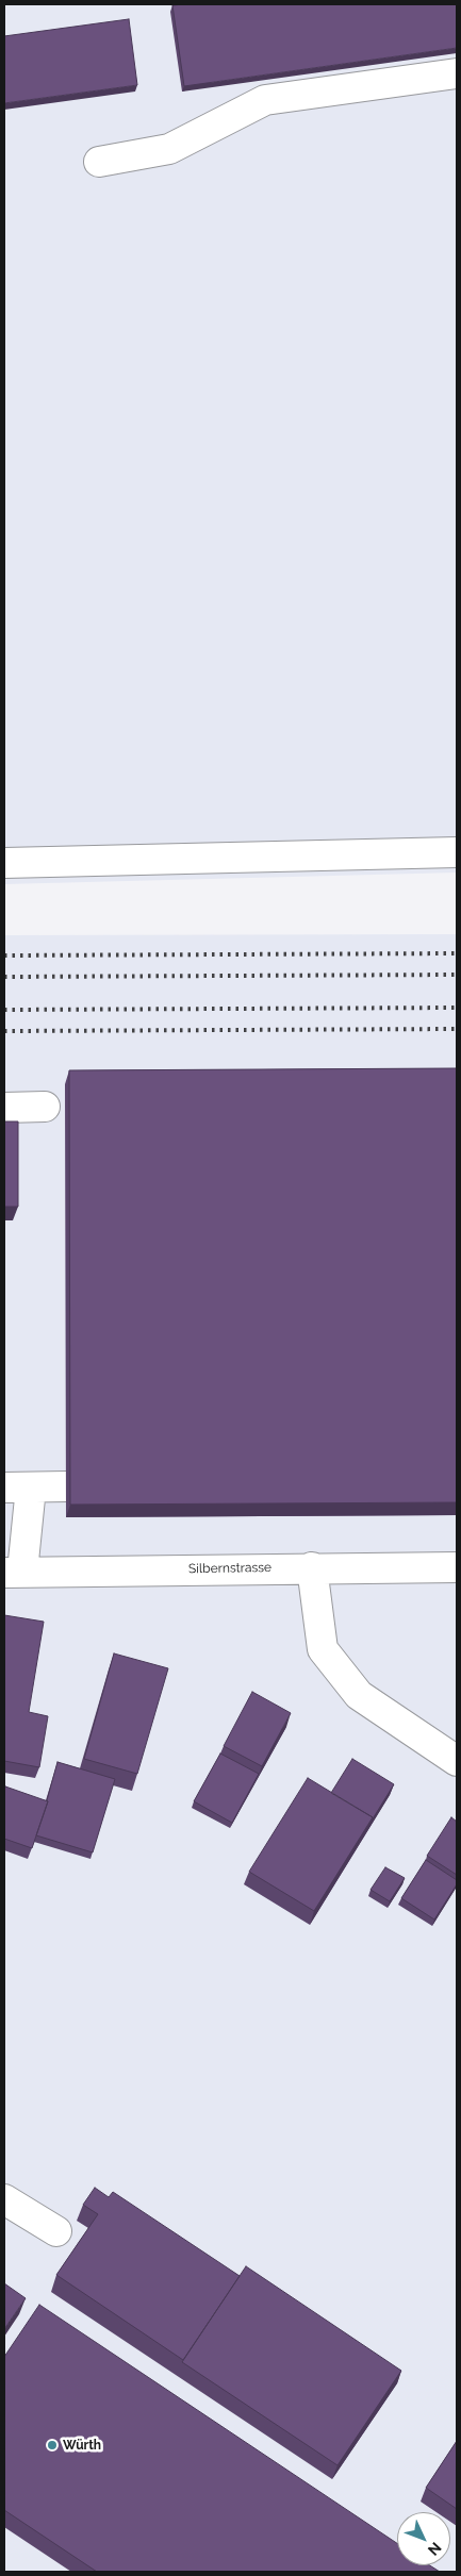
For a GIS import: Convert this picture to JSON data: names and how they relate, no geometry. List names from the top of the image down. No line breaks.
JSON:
{"streets":{"street":["Silbernstrasse"]},"places":["Würth"],"north":"bottom right"}
